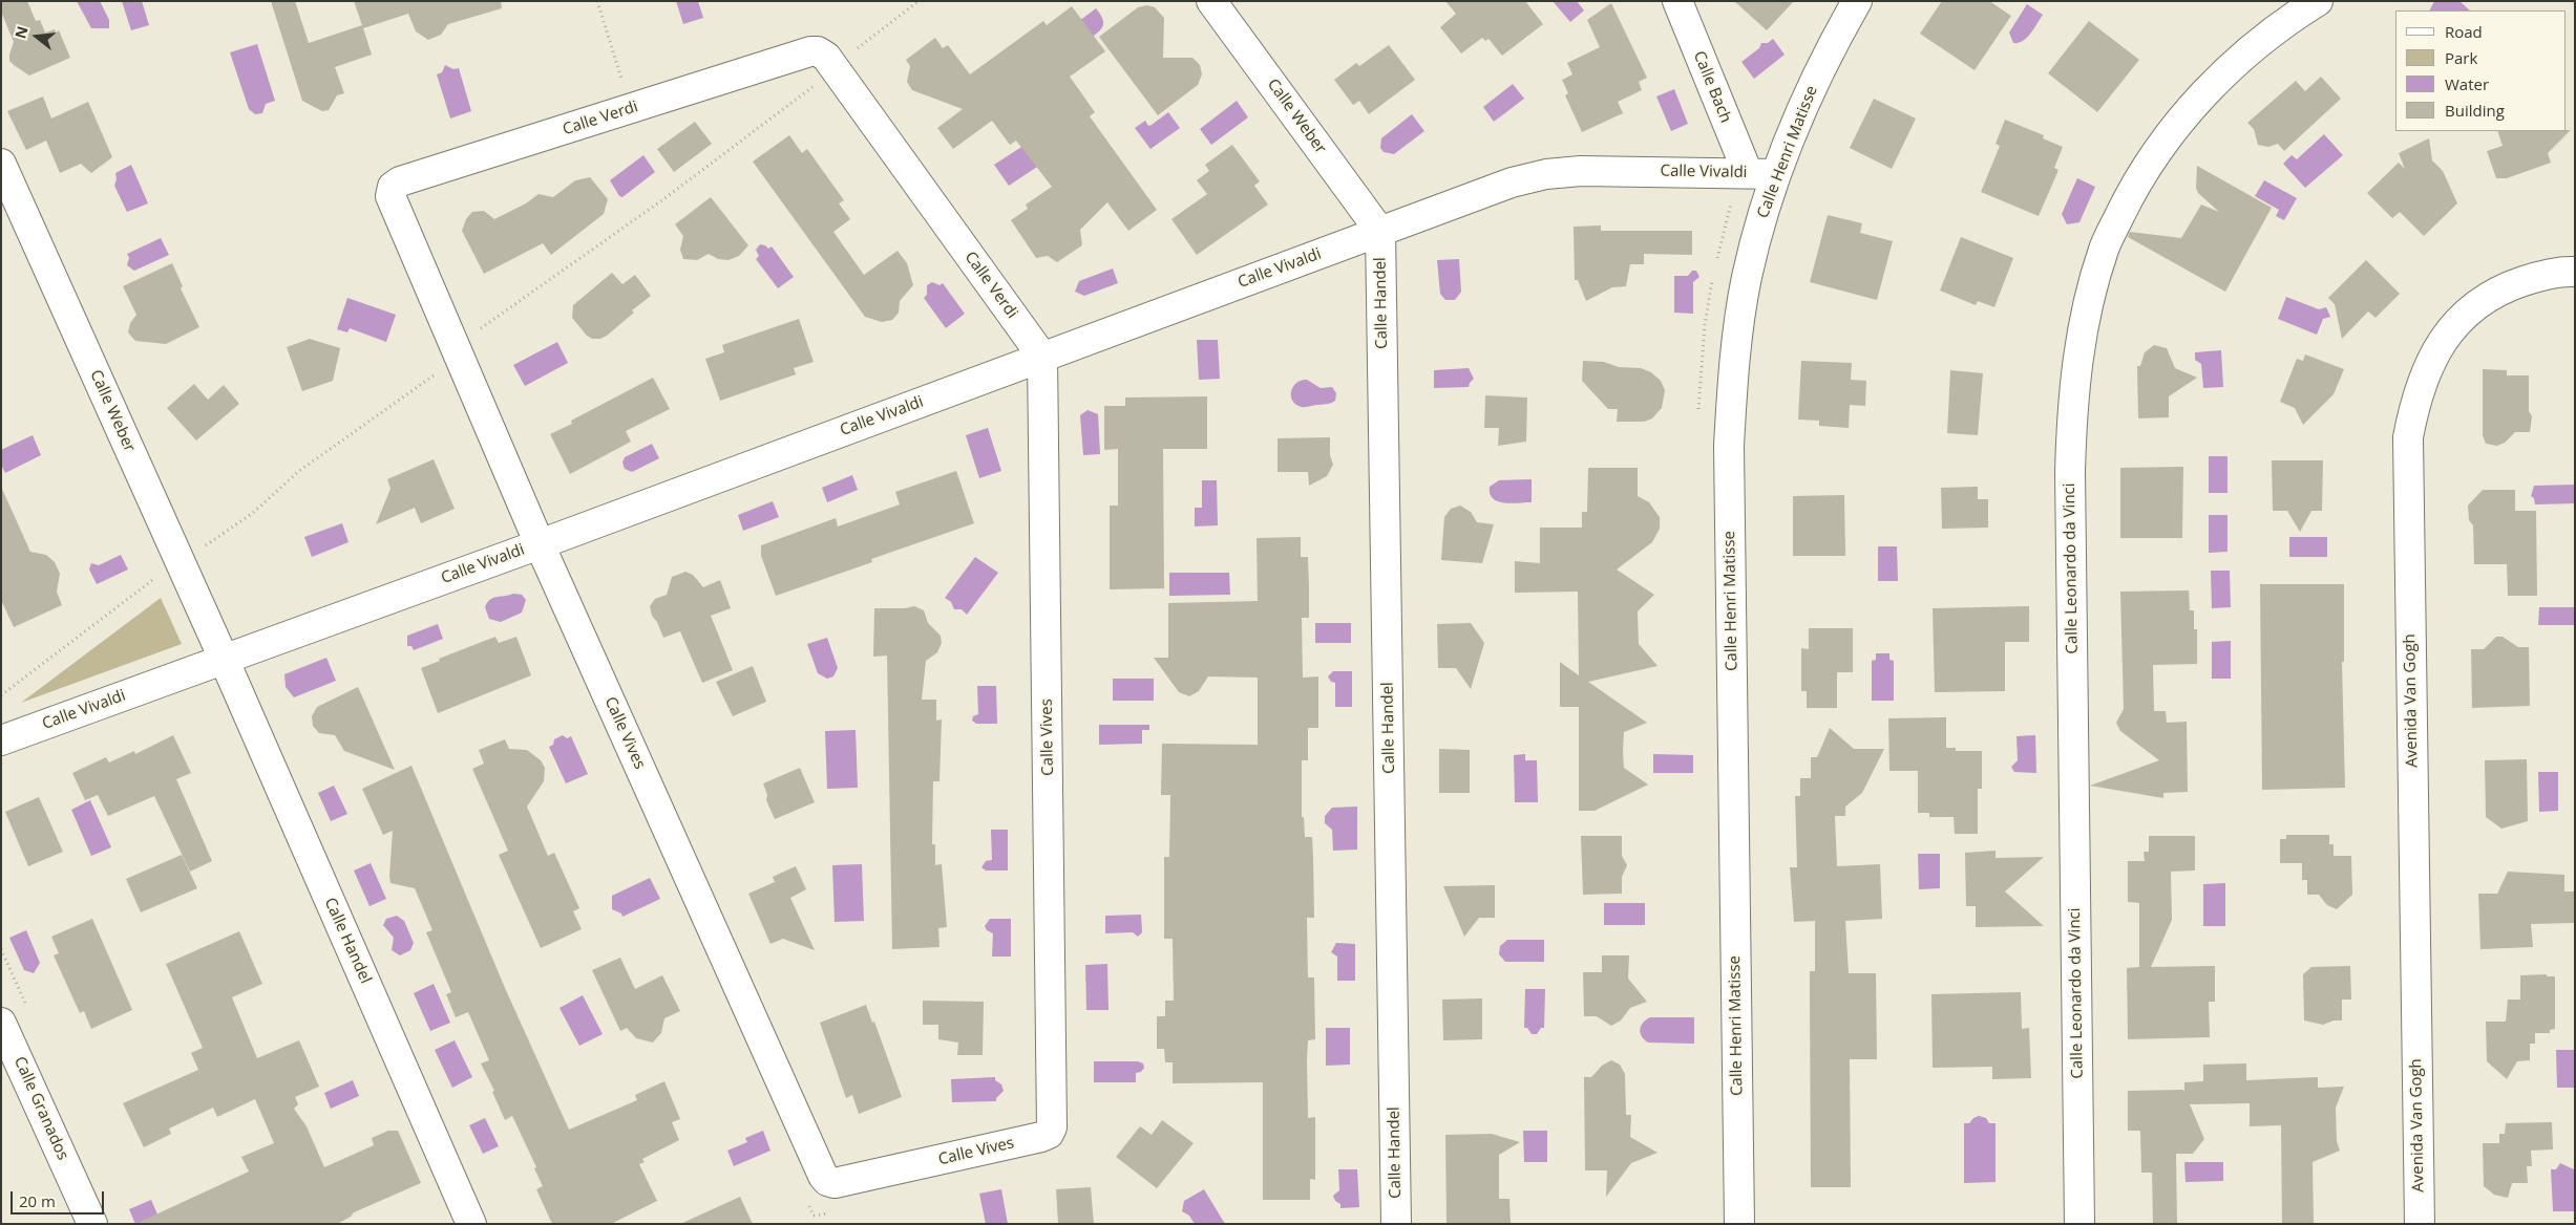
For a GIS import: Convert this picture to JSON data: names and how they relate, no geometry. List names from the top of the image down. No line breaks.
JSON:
{"streets":{"street":["Calle Bach","Calle Weber","Calle Verdi","Calle Henri Matisse","Calle Vivaldi","Calle Handel","Calle Leonardo da Vinci","Avenida Van Gogh","Calle Vives","Calle Granados"]},"crossings":[["Calle Bach","Calle Vivaldi"],["Calle Weber","Calle Vivaldi"],["Calle Weber","Calle Handel"],["Calle Verdi","Calle Vivaldi"],["Calle Verdi","Calle Vives"],["Calle Henri Matisse","Calle Vivaldi"],["Calle Vivaldi","Calle Handel"],["Calle Vivaldi","Calle Vives"]],"legend":["Road","Park","Water","Building"],"scale_bar":"20 m","north":"left"}
